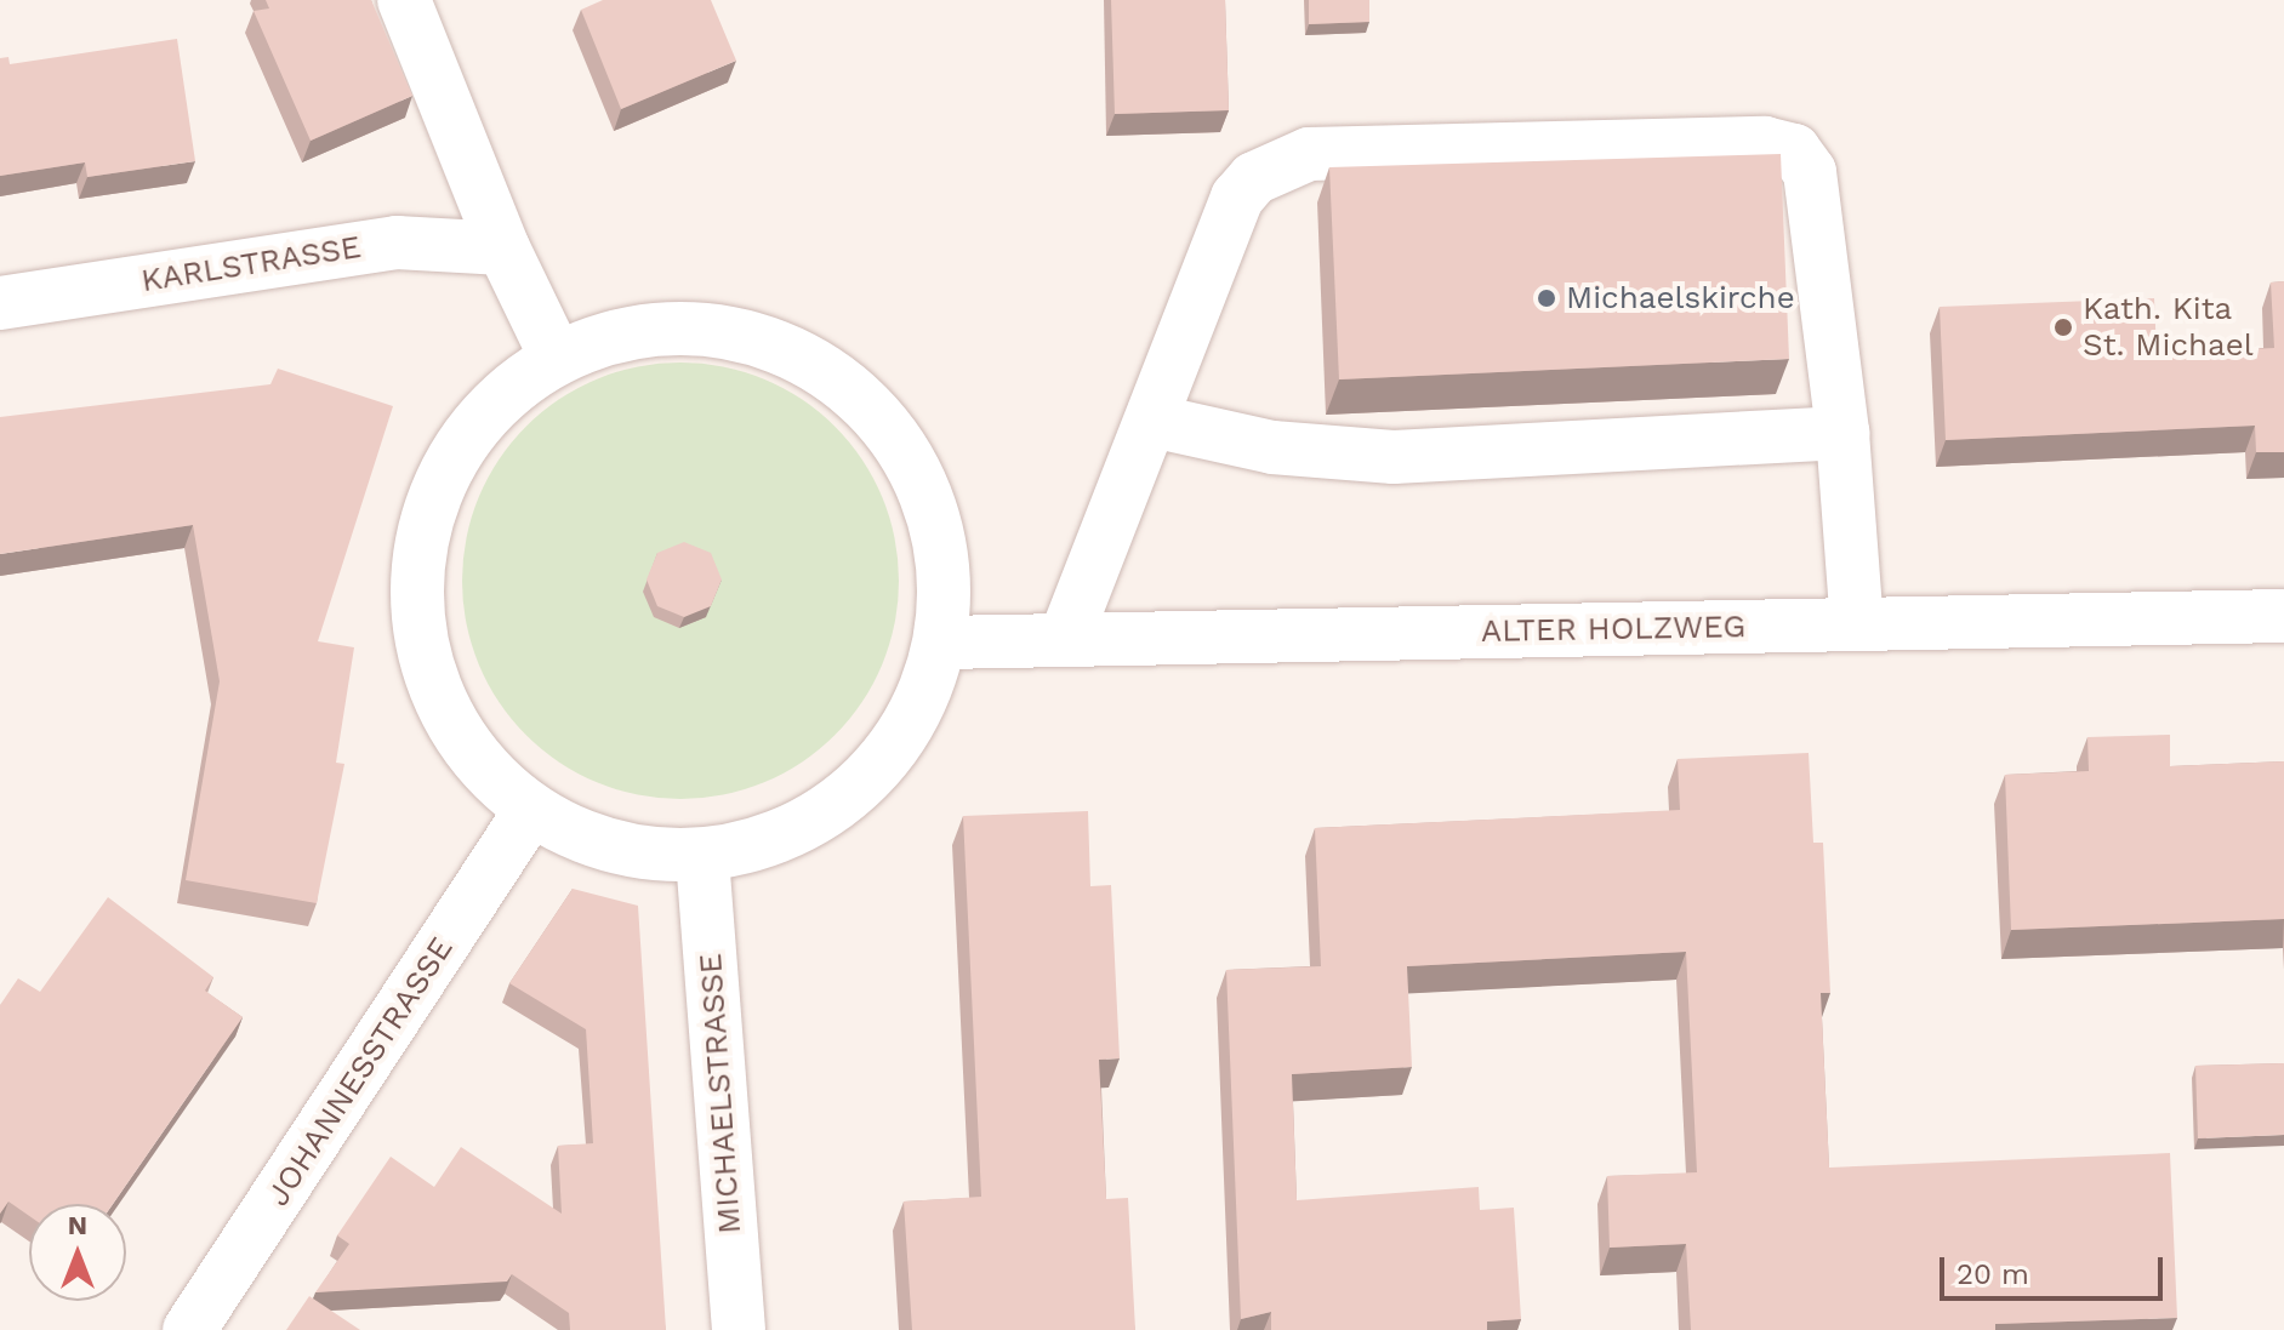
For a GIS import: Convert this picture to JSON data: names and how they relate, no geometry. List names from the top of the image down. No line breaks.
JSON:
{"streets":{"street":["KARLSTRASSE","ALTER HOLZWEG","JOHANNESSTRASSE","MICHAELSTRASSE"]},"places":["Michaelskirche","Kath. Kita St. Michael"],"scale_bar":"20 m","north":"top"}
